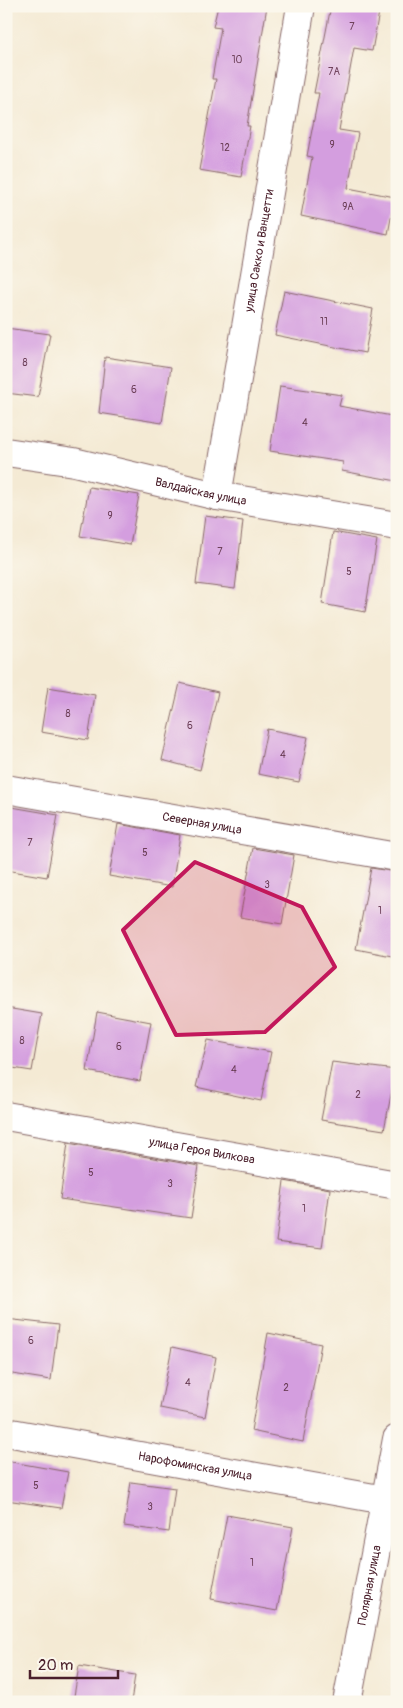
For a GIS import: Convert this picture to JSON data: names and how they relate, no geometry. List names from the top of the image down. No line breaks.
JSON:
{"streets":{"street":["улица Сакко и Ванцетти","Валдайская улица","Северная улица","улица Героя Вилкова","Нарофоминская улица","Полярная улица"]},"crossings":[["улица Сакко и Ванцетти","Валдайская улица"],["Нарофоминская улица","Полярная улица"]],"house_numbers":["7","10","7А","9","12","9А","11","8","6","4","9","7","5","8","6","4","7","5","3","1","8","6","4","2","5","3","1","6","4","2","5","3","1"],"scale_bar":"20 m"}
